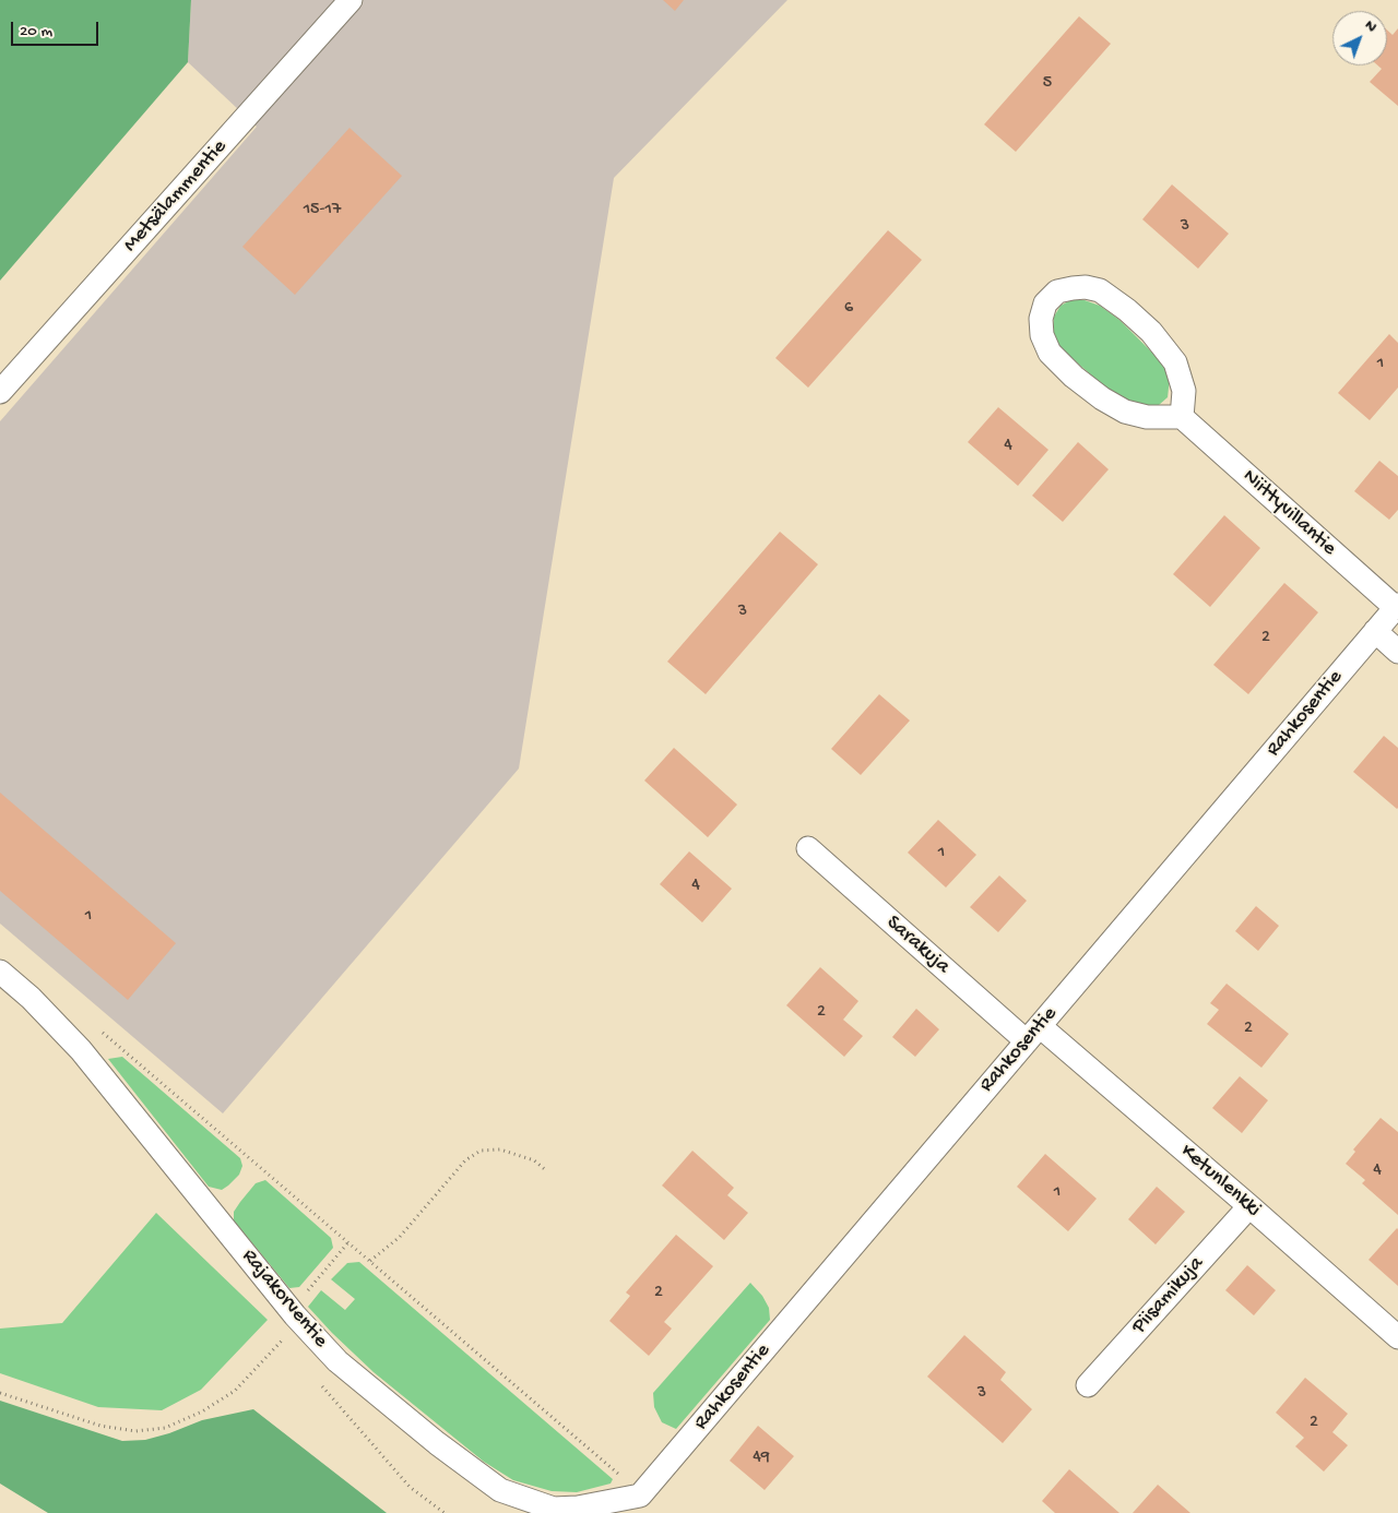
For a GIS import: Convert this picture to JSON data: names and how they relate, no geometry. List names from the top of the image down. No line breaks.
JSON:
{"streets":{"street":["Metsälammentie","Niittyvillantie","Rahkosentie","Sarakuja","Ketunlenkki","Piisamikuja","Rajakorventie"]},"crossings":[["Niittyvillantie","Rahkosentie"],["Rahkosentie","Sarakuja"],["Rahkosentie","Ketunlenkki"],["Rahkosentie","Rajakorventie"],["Sarakuja","Ketunlenkki"],["Ketunlenkki","Piisamikuja"]],"house_numbers":["5","15-17","3","6","1","4","3","2","1","4","1","2","2","4","1","2","3","2","49"],"scale_bar":"20 m","north":"top right"}
